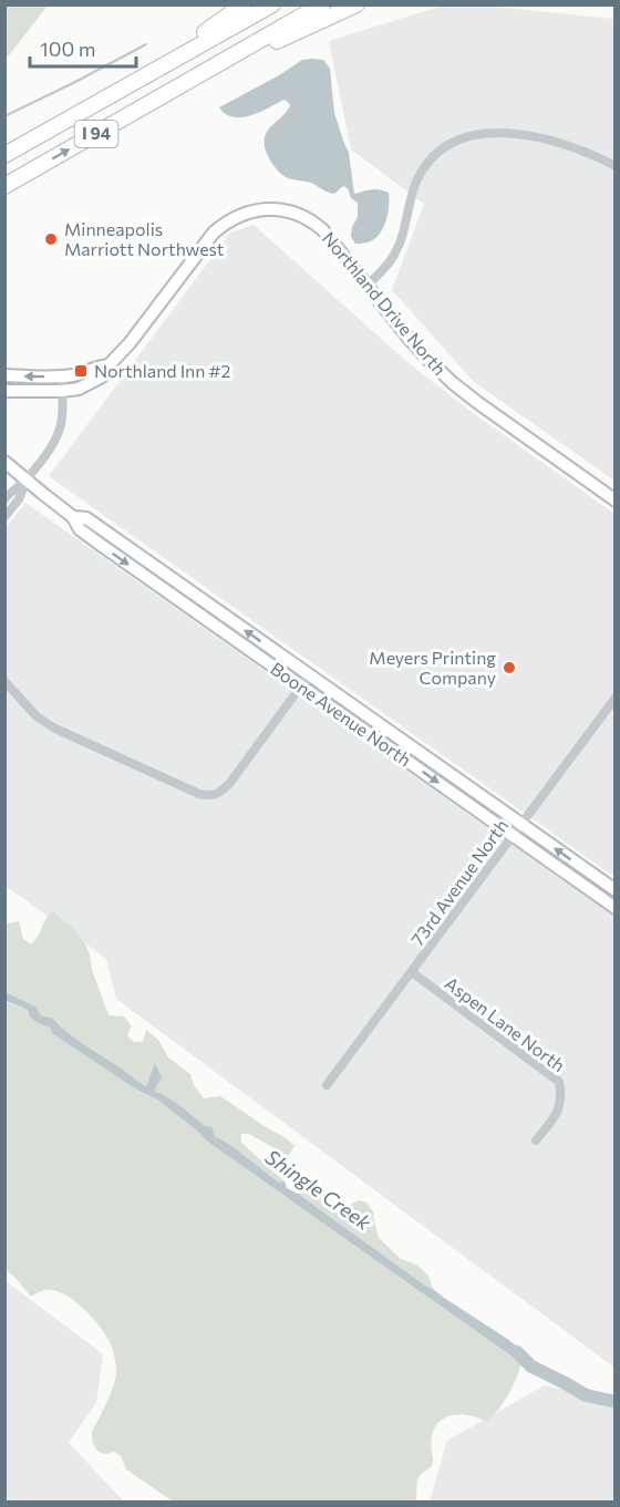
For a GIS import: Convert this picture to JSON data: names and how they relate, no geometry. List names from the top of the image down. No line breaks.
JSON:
{"streets":{"highway":["I 94"],"street":["Northland Drive North","Boone Avenue North","73rd Avenue North","Aspen Lane North"]},"crossings":[["Boone Avenue North","73rd Avenue North"],["73rd Avenue North","Aspen Lane North"]],"water":["Shingle Creek"],"places":{"other":["Minneapolis Marriott Northwest","Meyers Printing Company"],"transit":["Northland Inn #2"]},"scale_bar":"100 m"}
